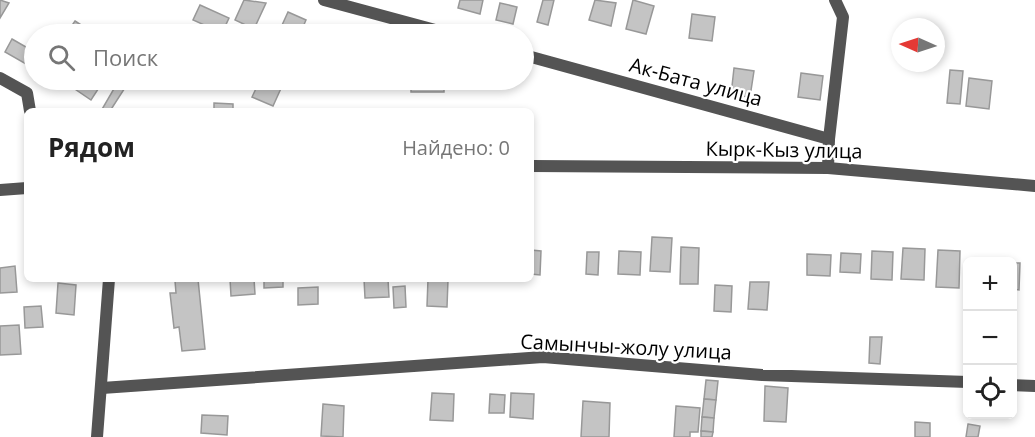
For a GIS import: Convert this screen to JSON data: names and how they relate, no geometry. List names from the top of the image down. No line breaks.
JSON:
{"streets":{"street":["Ак-Бата улица","Кырк-Кыз улица","Самынчы-жолу улица"]},"north":"left","page":{"search":"Поиск","heading":["Рядом","Найдено: 0"],"map_buttons":["+","−"]}}
